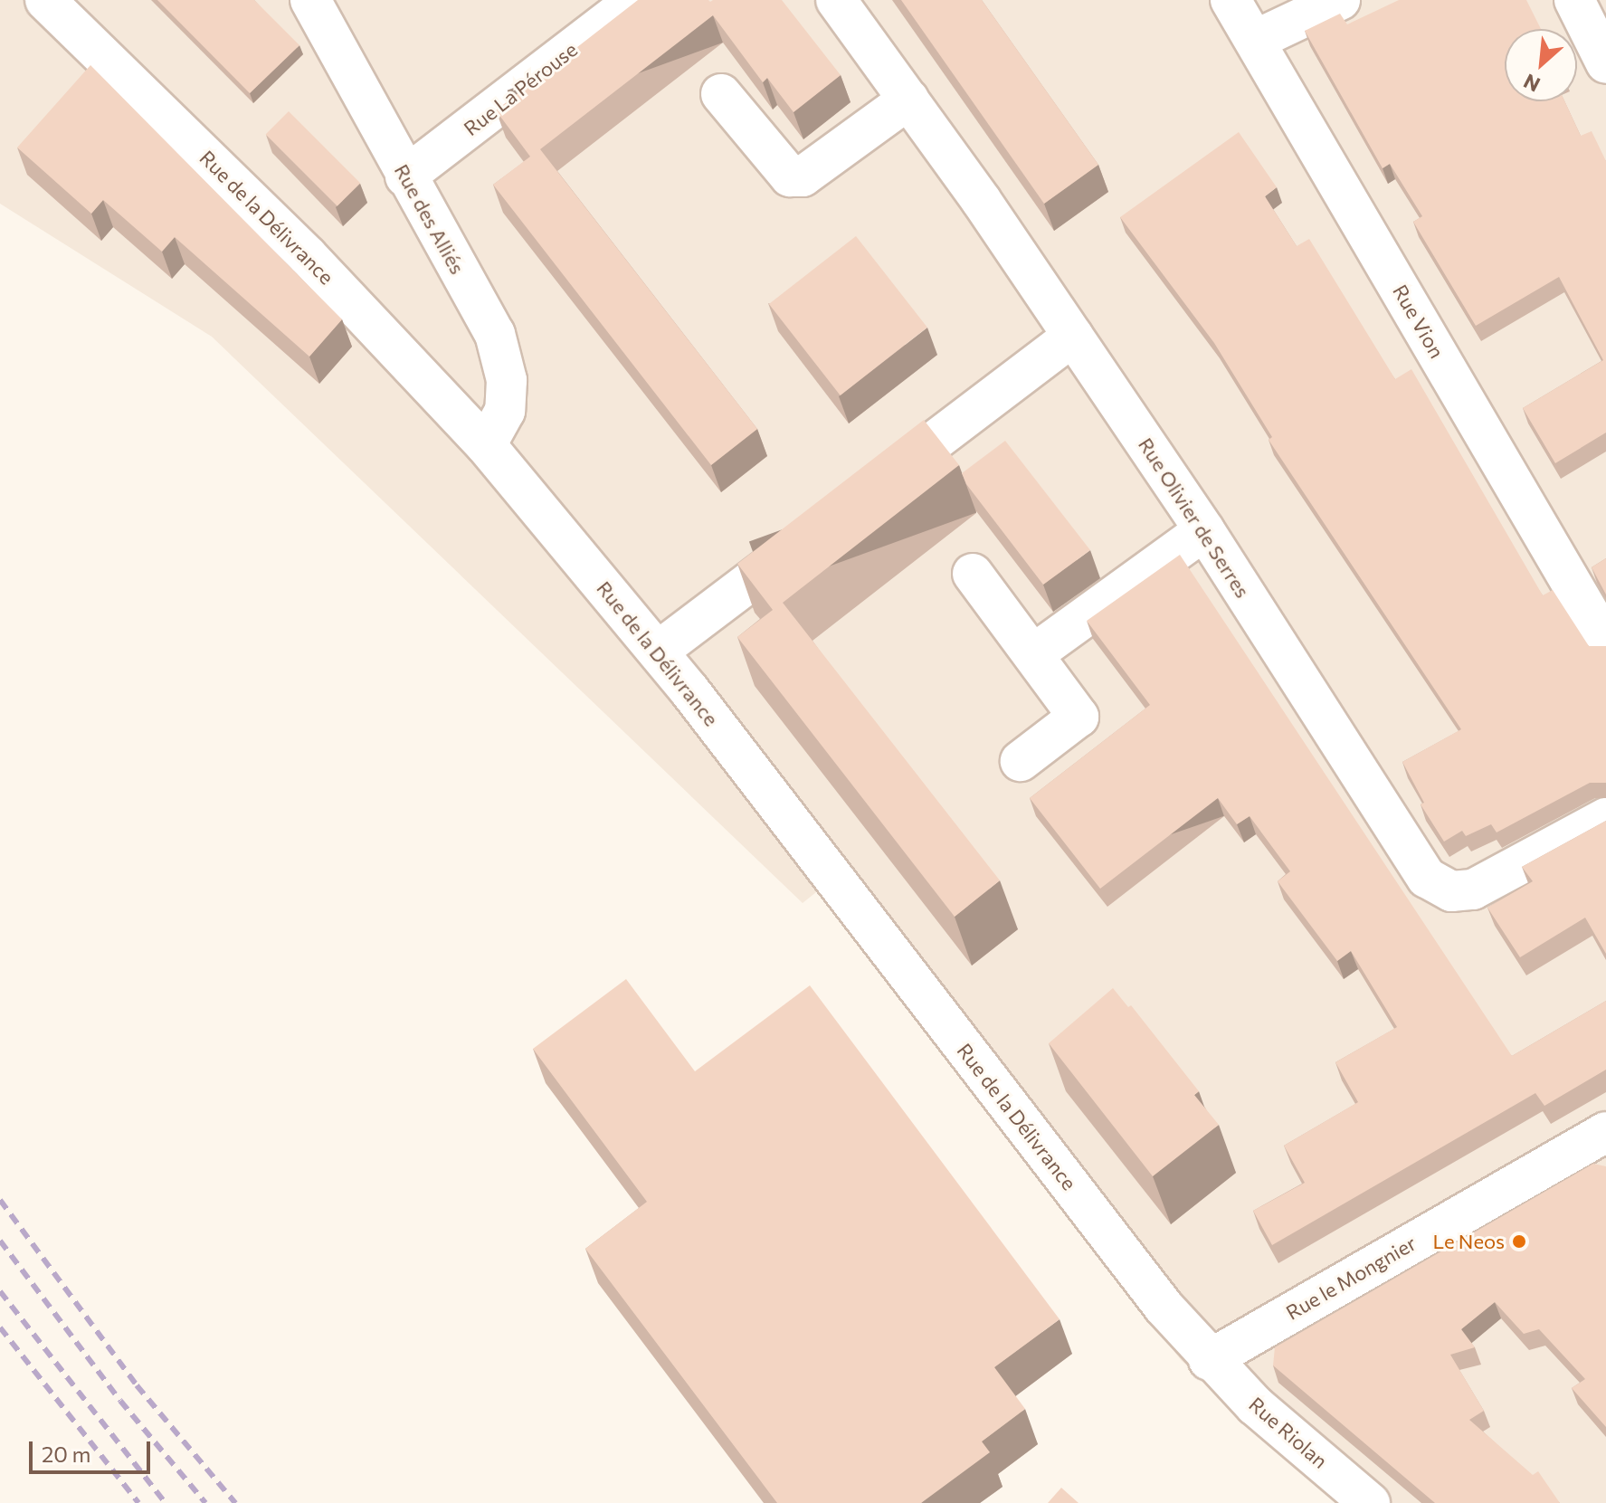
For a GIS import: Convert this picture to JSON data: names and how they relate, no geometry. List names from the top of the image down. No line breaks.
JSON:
{"streets":{"street":["Rue La Pérouse","Rue de la Délivrance","Rue des Alliés","Rue Vion","Rue Olivier de Serres","Rue le Mongnier","Rue Riolan"]},"crossings":[["Rue La Pérouse","Rue des Alliés"],["Rue de la Délivrance","Rue des Alliés"],["Rue de la Délivrance","Rue le Mongnier"],["Rue de la Délivrance","Rue Riolan"],["Rue le Mongnier","Rue Riolan"]],"places":["Le Neos"],"scale_bar":"20 m","north":"bottom left"}
